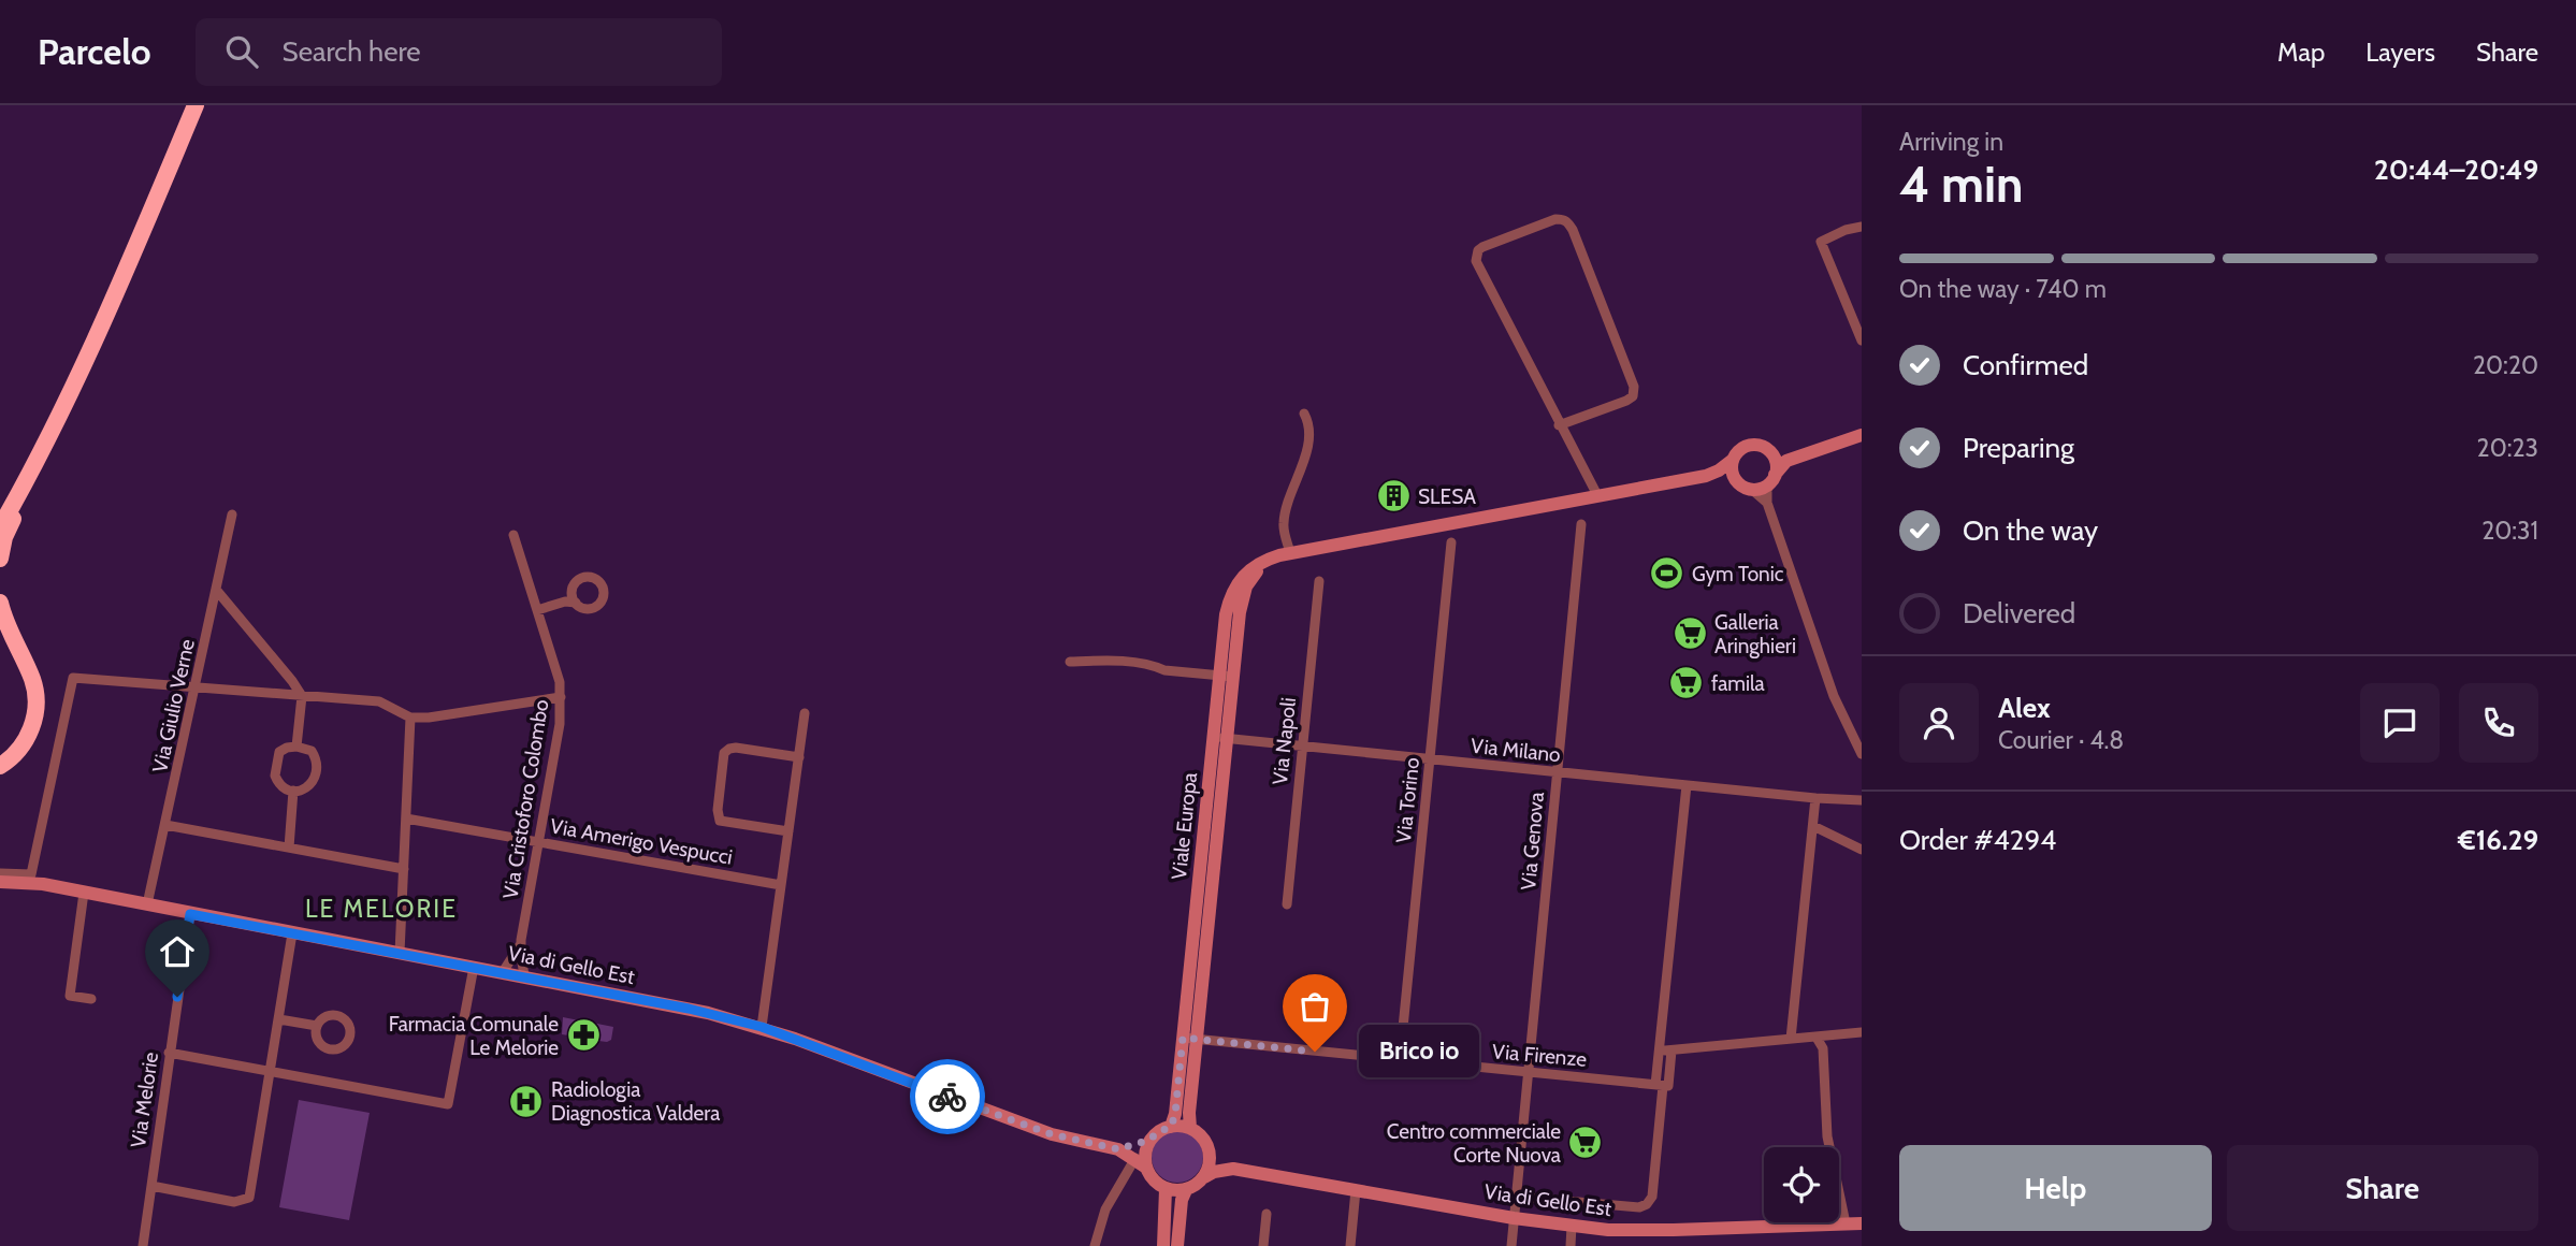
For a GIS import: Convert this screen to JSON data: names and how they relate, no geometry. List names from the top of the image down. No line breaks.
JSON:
{"streets":{"main road":["Viale Europa","Via di Gello Est"],"street":["Via Giulio Verne","Via Napoli","Via Milano","Via Cristoforo Colombo","Via Torino","Via Amerigo Vespucci","Via Genova","Via Firenze","Via Melorie"]},"crossings":[["Via Giulio Verne","Via di Gello Est"],["Via Napoli","Via Milano"],["Via Milano","Via Torino"],["Via Milano","Viale Europa"],["Via Milano","Via Genova"],["Via Cristoforo Colombo","Via Amerigo Vespucci"],["Via Cristoforo Colombo","Via di Gello Est"],["Via Torino","Via Firenze"],["Viale Europa","Via di Gello Est"],["Viale Europa","Via Firenze"],["Via Genova","Via di Gello Est"],["Via Genova","Via Firenze"],["Via di Gello Est","Via Melorie"]],"districts":["LE MELORIE"],"places":{"building":["SLESA"],"sports":["Gym Tonic"],"supermarket":["Galleria Aringhieri","famila","Centro commerciale Corte Nuova"],"pharmacy":["Farmacia Comunale Le Melorie"],"other":["Brico io"],"hospital":["Radiologia Diagnostica Valdera"]},"page":{"header":"Parcelo","search":"Search here","nav":["Map","Layers","Share"],"heading":["4 min","Arriving in","20:44–20:49"],"panel":["Alex","Courier · 4.8","Order #4294","€16.29"],"bar":"On the way · 740 m","list":[["Confirmed","20:20"],["Preparing","20:23"],["On the way","20:31"],"Delivered"],"bubble":"Brico io","buttons":["Help","Share"]}}
